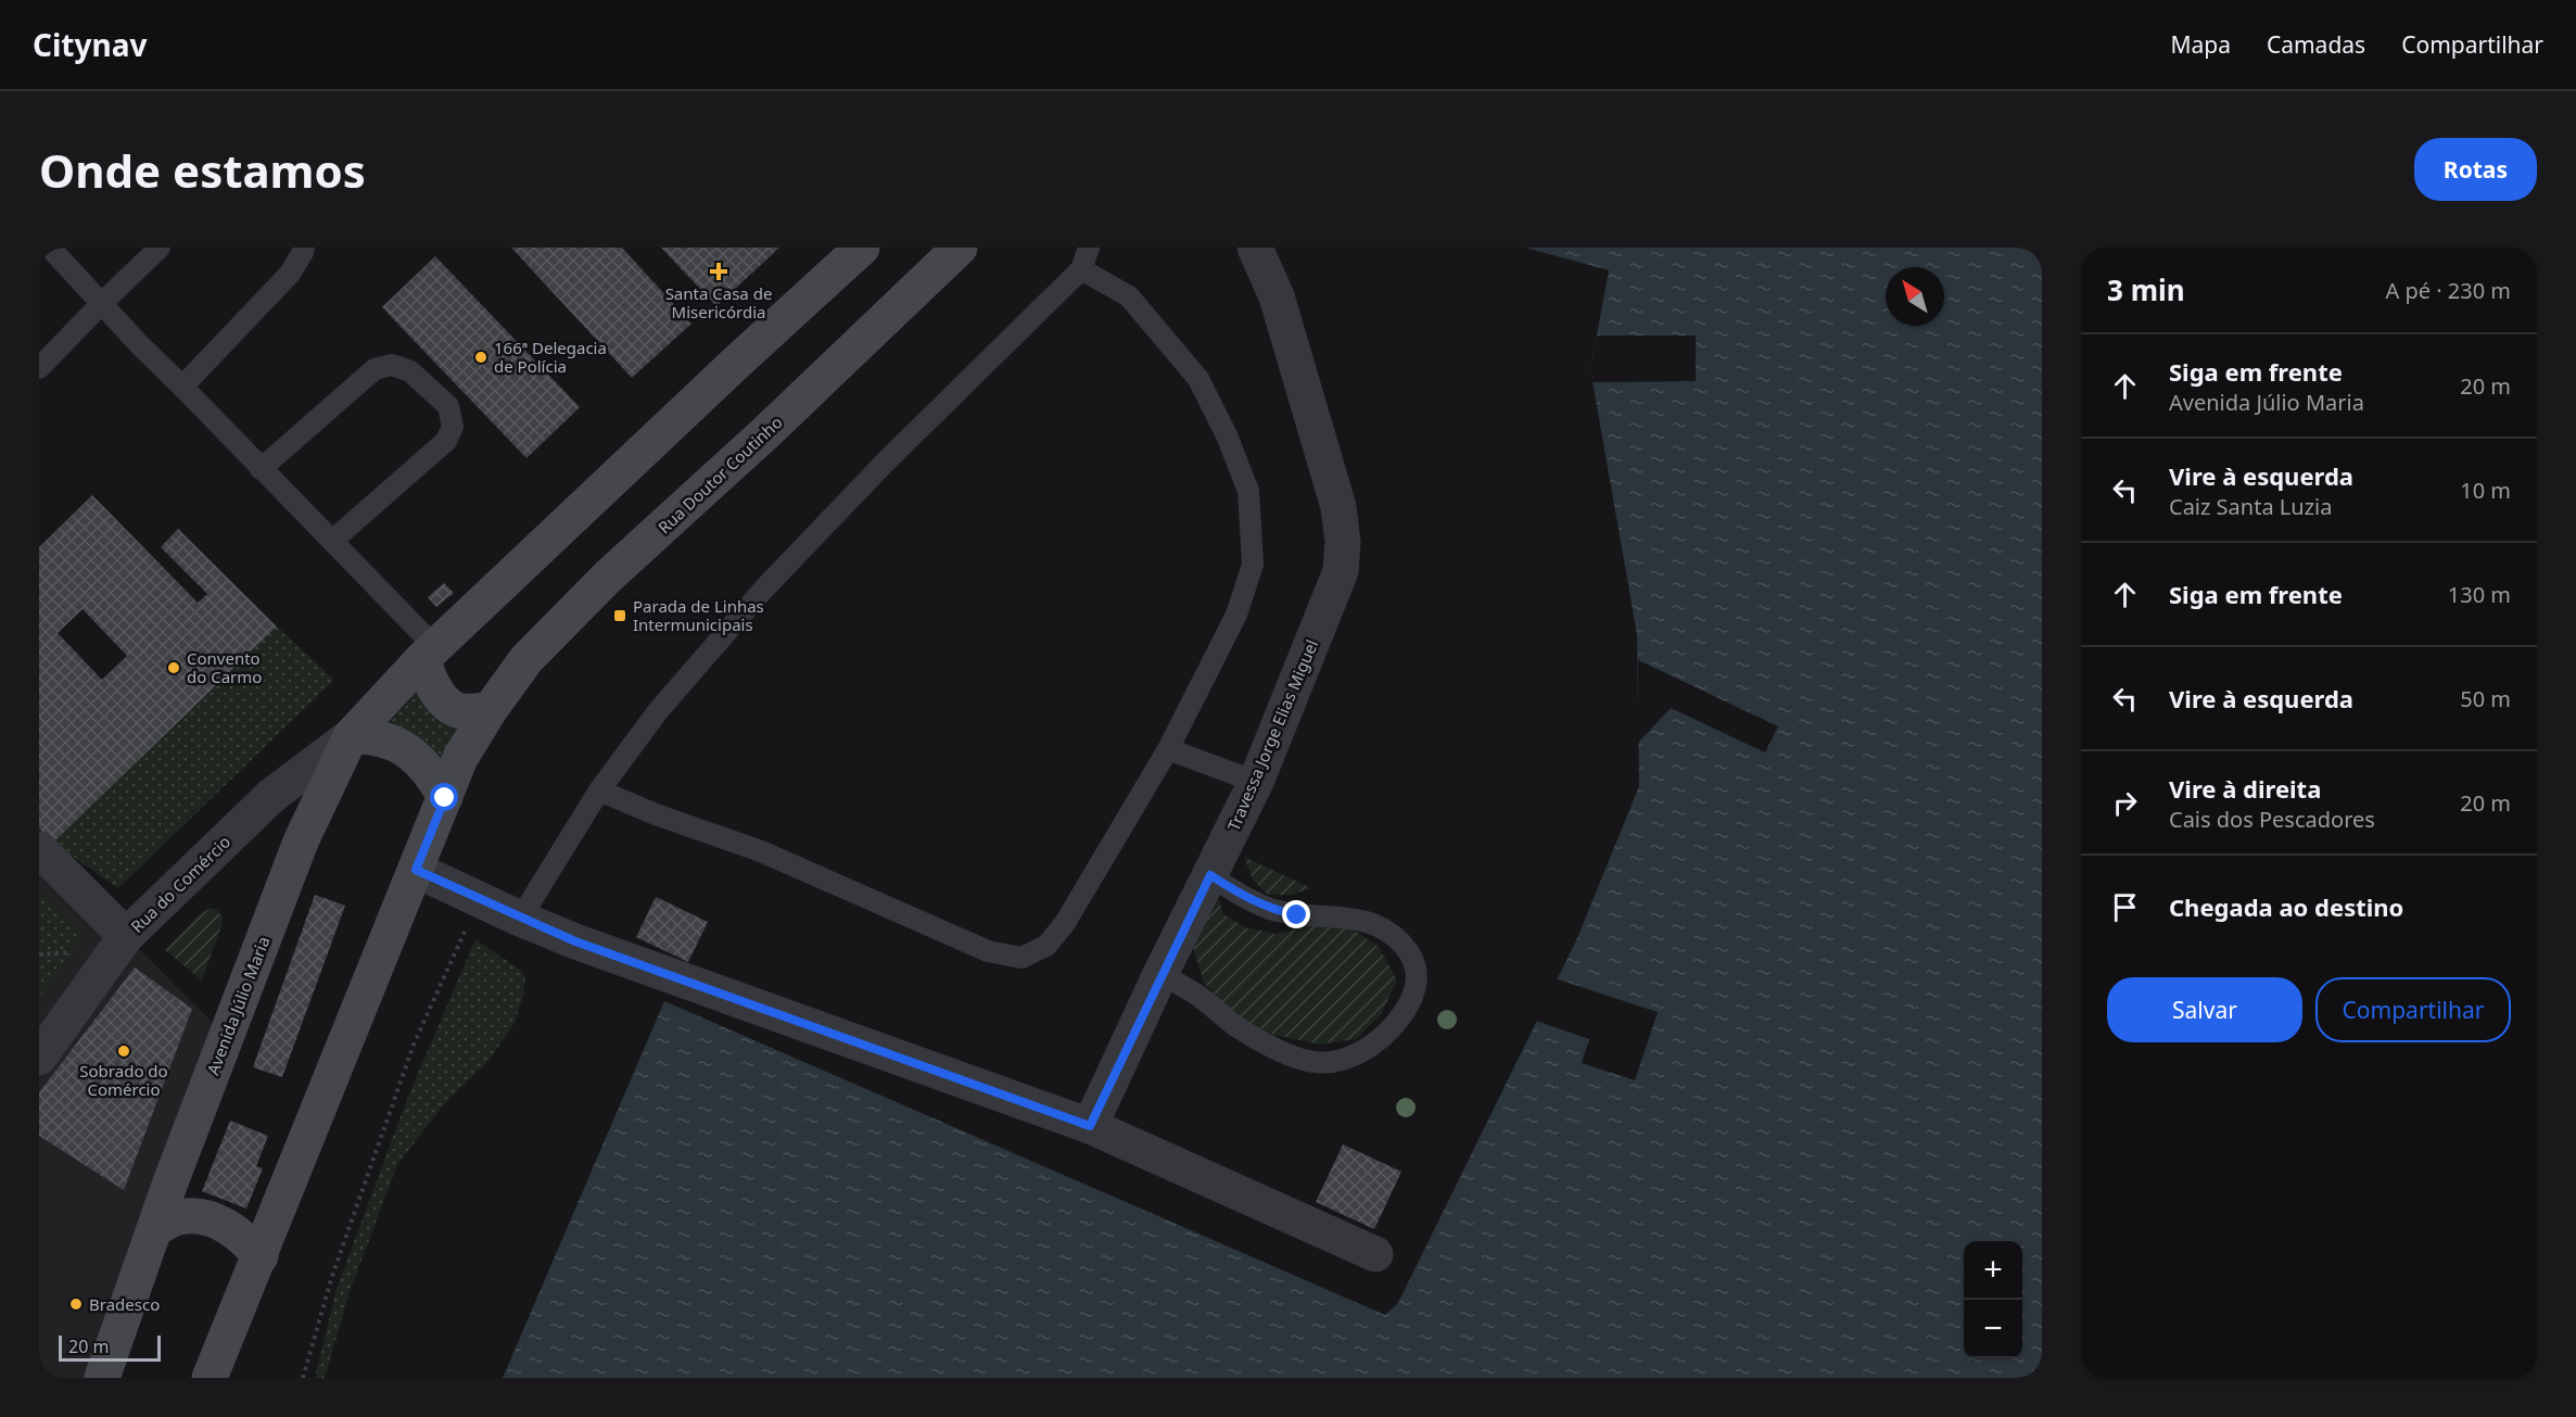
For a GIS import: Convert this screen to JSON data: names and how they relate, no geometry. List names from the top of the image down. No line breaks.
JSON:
{"streets":{"main road":["Rua Doutor Coutinho","Avenida Júlio Maria"],"street":["Travessa Jorge Elias Miguel","Rua do Comércio"]},"crossings":[["Rua do Comércio","Avenida Júlio Maria"]],"places":{"health":["Santa Casa de Misericórdia"],"other":["166ª Delegacia de Polícia","Convento do Carmo","Sobrado do Comércio","Bradesco"],"transit":["Parada de Linhas Intermunicipais"]},"scale_bar":"20 m","north":"top left","page":{"header":"Citynav","nav":["Mapa","Camadas","Compartilhar"],"buttons":["Rotas",["Salvar","Compartilhar"]],"title":"Onde estamos","heading":["3 min","A pé · 230 m"],"list":[["Siga em frente","Avenida Júlio Maria","20 m"],["Vire à esquerda","Caiz Santa Luzia","10 m"],["Siga em frente","130 m"],["Vire à esquerda","50 m"],["Vire à direita","Cais dos Pescadores","20 m"],"Chegada ao destino"],"map_buttons":["+","−"],"scale":"20 m"}}
